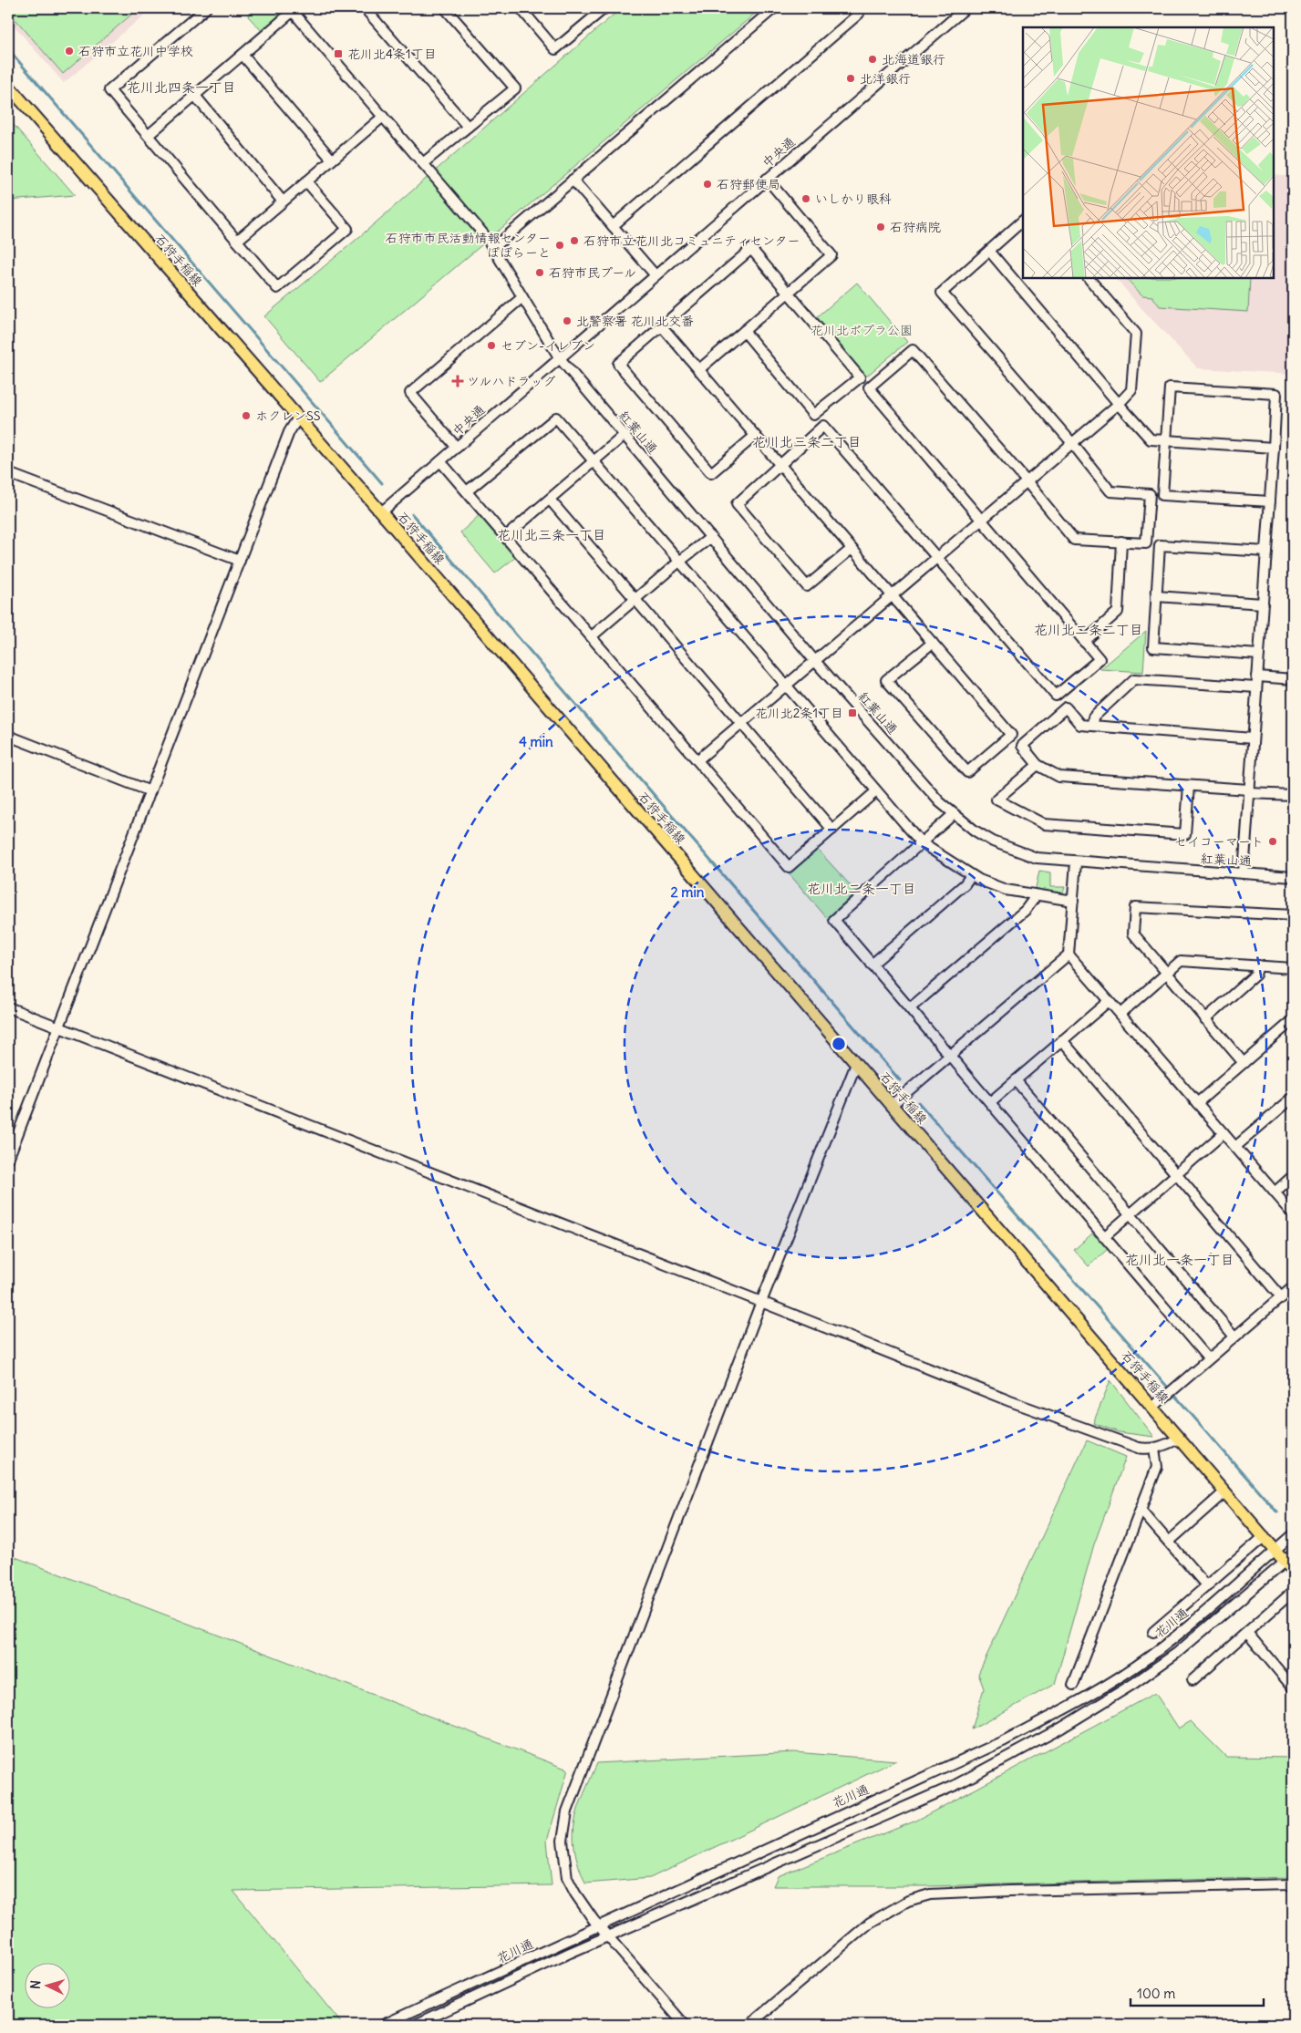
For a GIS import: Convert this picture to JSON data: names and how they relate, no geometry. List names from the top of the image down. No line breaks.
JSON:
{"streets":{"main road":["石狩手稲線"],"street":["中央通","紅葉山通","花川通"]},"crossings":[["中央通","石狩手稲線"],["中央通","紅葉山通"],["石狩手稲線","花川通"]],"districts":["花川北四条一丁目","花川北三条二丁目","花川北三条一丁目","花川北二条二丁目","花川北二条一丁目","花川北一条一丁目"],"parks":["花川北ポプラ公園"],"places":{"other":["石狩市立花川中学校","北海道銀行","北洋銀行","石狩郵便局","いしかり眼科","石狩病院","石狩市立花川北コミュニティセンター","石狩市市民活動情報センター ぽぽらーと","石狩市民プール","北警察署 花川北交番","セブン-イレブン","ホクレンSS","セイコーマート"],"transit":["花川北4条1丁目","花川北2条1丁目"],"health":["ツルハドラッグ"]},"scale_bar":"100 m","north":"left","rings":["4 min","2 min"]}
